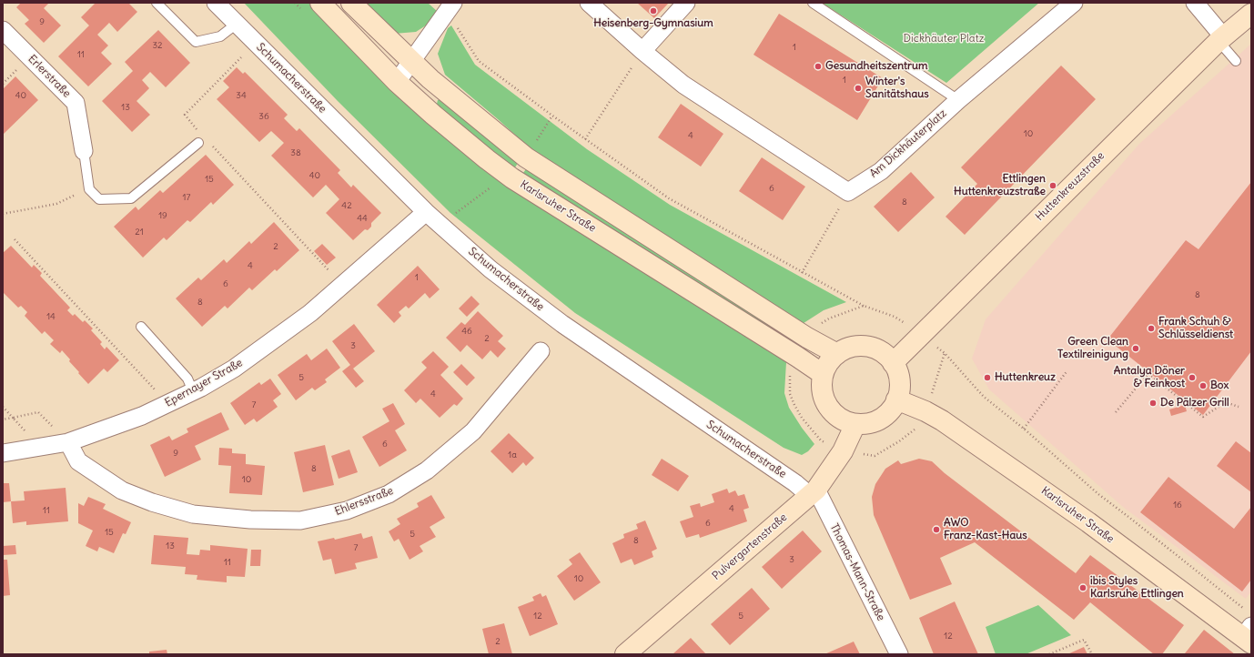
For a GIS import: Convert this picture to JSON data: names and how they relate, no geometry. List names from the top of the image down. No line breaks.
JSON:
{"streets":{"main road":["Huttenkreuzstraße","Karlsruher Straße","Pulvergartenstraße"],"street":["Erlerstraße","Schumacherstraße","Am Dickhäuterplatz","Epernayer Straße","Ehlersstraße","Thomas-Mann-Straße"]},"crossings":[["Schumacherstraße","Epernayer Straße"],["Schumacherstraße","Pulvergartenstraße"],["Schumacherstraße","Thomas-Mann-Straße"],["Huttenkreuzstraße","Karlsruher Straße"],["Huttenkreuzstraße","Pulvergartenstraße"],["Karlsruher Straße","Pulvergartenstraße"],["Epernayer Straße","Ehlersstraße"],["Pulvergartenstraße","Thomas-Mann-Straße"]],"parks":["Dickhäuter Platz"],"places":["Heisenberg-Gymnasium","Gesundheitszentrum","Winter's Sanitätshaus","Ettlingen Huttenkreuzstraße","Frank Schuh & Schlüsseldienst","Green Clean Textilreinigung","Huttenkreuz","Antalya Döner & Feinkost","Box","De Pälzer Grill","AWO Franz-Kast-Haus","ibis Styles Karlsruhe Ettlingen"],"house_numbers":["9","32","1","11","1","40","34","13","36","10","4","38","40","15","6","17","8","42","19","44","21","2","4","1","6","8","8","14","46","2","3","5","4","7","6","9","1a","8","10","16","4","11","6","15","5","8","13","7","3","11","10","12","5","12","2"]}
